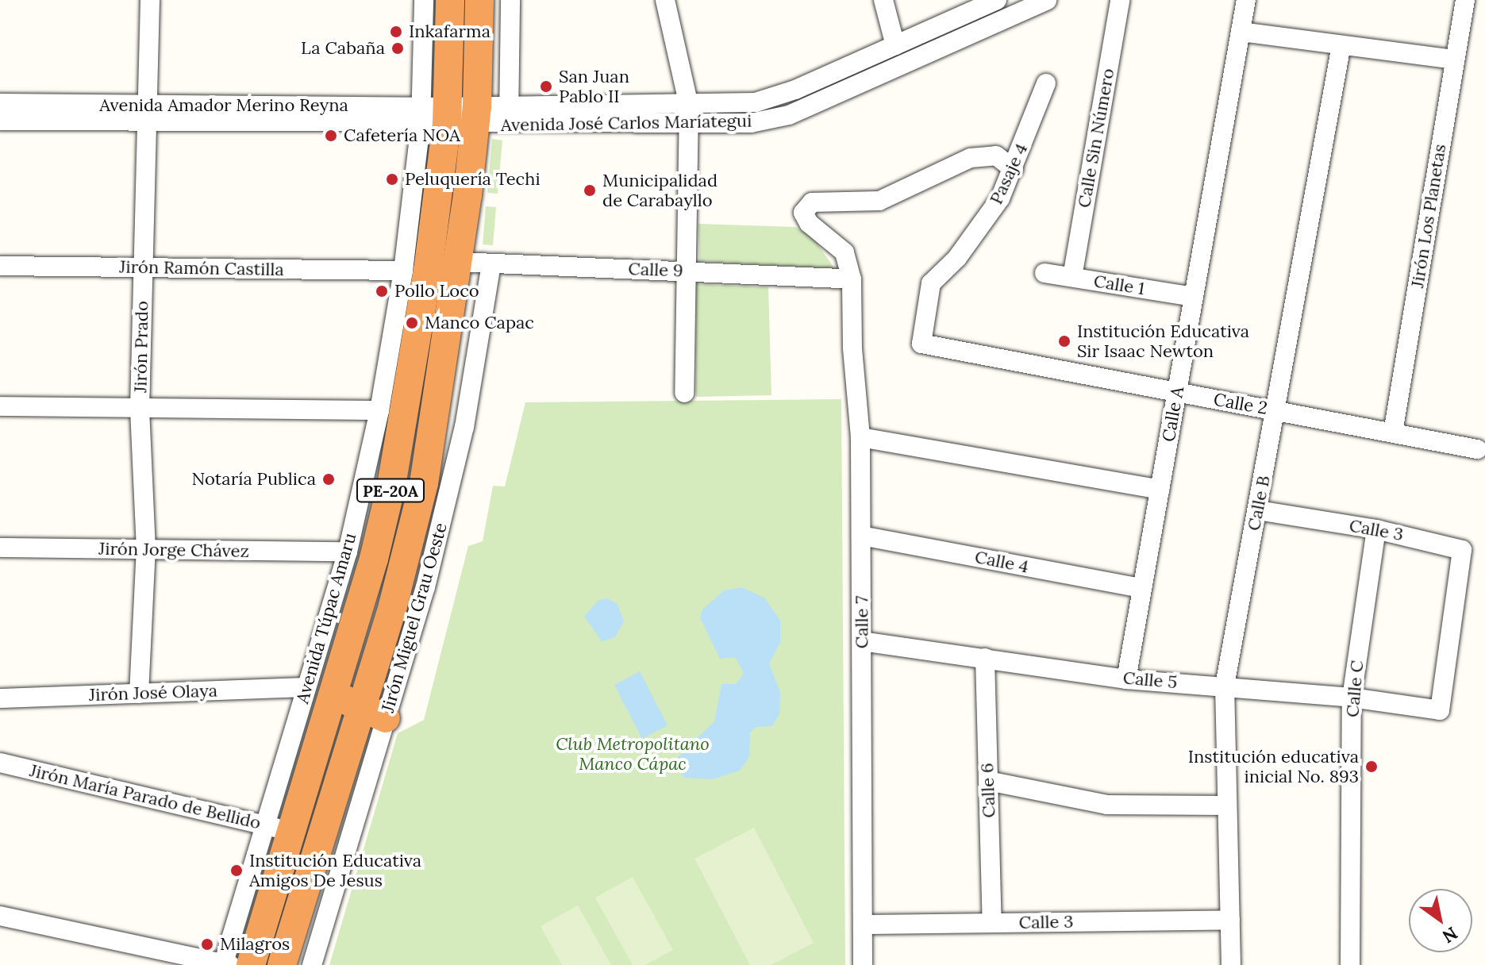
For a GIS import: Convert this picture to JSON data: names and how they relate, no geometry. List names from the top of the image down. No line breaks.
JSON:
{"streets":{"highway":["PE-20A","Avenida Túpac Amaru"],"street":["Avenida Amador Merino Reyna","Avenida José Carlos Maríategui","Calle Sin Número","Pasaje 4","Jirón Los Planetas","Jirón Ramón Castilla","Calle 9","Calle 1","Jirón Prado","Calle 2","Calle A","Calle B","Calle 3","Jirón Jorge Chávez","Calle 4","Jirón Miguel Grau Oeste","Calle 7","Calle 5","Calle C","Jirón José Olaya","Calle 6","Jirón María Parado de Bellido"]},"crossings":[["Avenida Amador Merino Reyna","Avenida José Carlos Maríategui"],["Avenida Amador Merino Reyna","Jirón Prado"],["Avenida Amador Merino Reyna","Avenida Túpac Amaru"],["Avenida José Carlos Maríategui","PE-20A"],["Avenida José Carlos Maríategui","Avenida Túpac Amaru"],["Calle Sin Número","Calle 1"],["Pasaje 4","Calle 2"],["Pasaje 4","Calle 7"],["Jirón Los Planetas","Calle 2"],["Jirón Ramón Castilla","Jirón Prado"],["Jirón Ramón Castilla","Avenida Túpac Amaru"],["Calle 9","PE-20A"],["Calle 9","Jirón Miguel Grau Oeste"],["Calle 9","Calle 7"],["Calle 1","Calle A"],["Jirón Prado","Jirón Jorge Chávez"],["Jirón Prado","Jirón José Olaya"],["Calle 2","Calle A"],["Calle 2","Calle B"],["Calle A","Calle 4"],["Calle A","Calle 5"],["PE-20A","Jirón Miguel Grau Oeste"],["Calle B","Calle 3"],["Calle B","Calle 5"],["Calle 3","Calle 7"],["Calle 3","Calle 5"],["Calle 3","Calle C"],["Calle 3","Calle 6"],["Jirón Jorge Chávez","Avenida Túpac Amaru"],["Calle 4","Calle 7"],["Avenida Túpac Amaru","Jirón José Olaya"],["Avenida Túpac Amaru","Jirón María Parado de Bellido"],["Calle 7","Calle 5"],["Calle 5","Calle C"],["Calle 5","Calle 6"]],"parks":["Club Metropolitano Manco Cápac"],"places":["Inkafarma","La Cabaña","San Juan Pablo II","Cafetería NOA","Peluquería Techi","Municipalidad de Carabayllo","Pollo Loco","Manco Capac","Institución Educativa Sir Isaac Newton","Notaría Publica","Institución educativa inicial No. 893","Institución Educativa Amigos De Jesus","Milagros"],"north":"bottom right"}
